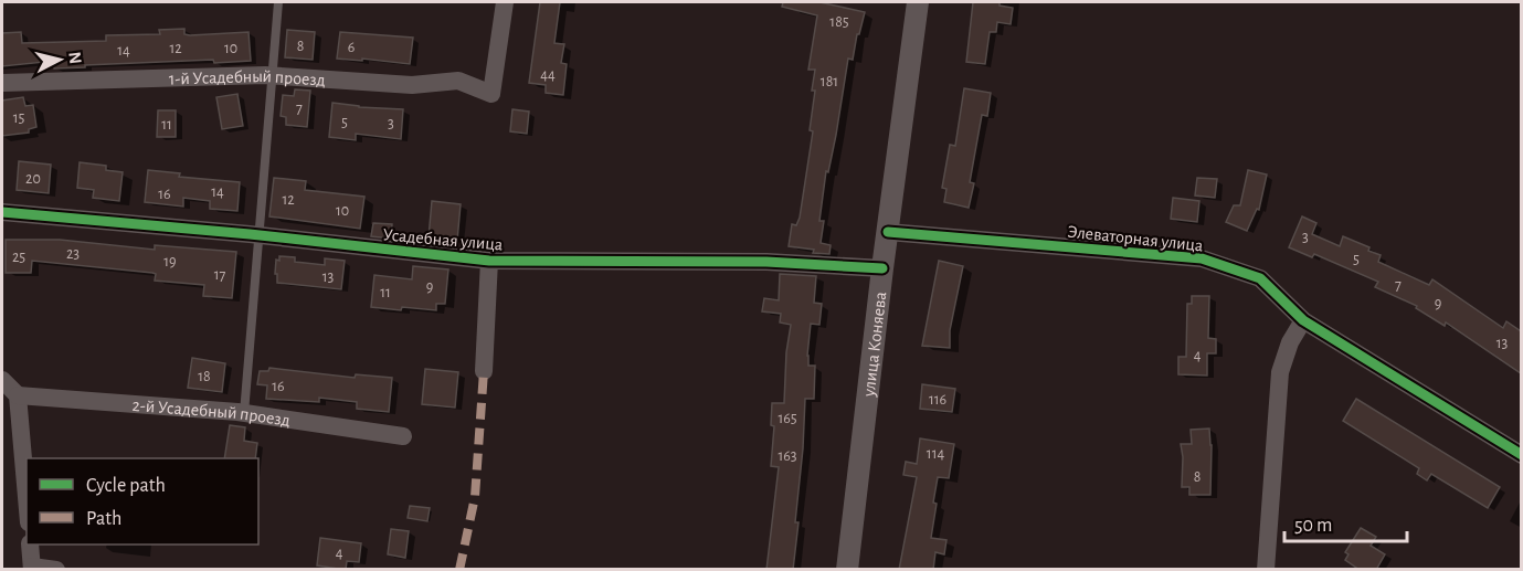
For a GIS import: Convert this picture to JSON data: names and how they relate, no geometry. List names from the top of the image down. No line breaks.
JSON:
{"streets":{"street":["1-й Усадебный проезд","Элеваторная улица","Усадебная улица","улица Коняева","2-й Усадебный проезд"]},"crossings":[["Элеваторная улица","улица Коняева"],["Усадебная улица","улица Коняева"]],"house_numbers":["185","8","6","12","10","14","44","181","7","15","5","3","11","20","14","16","12","10","3","23","25","5","19","17","13","7","9","11","9","13","4","18","16","116","165","114","163","8","4"],"legend":["Cycle path","Path"],"scale_bar":"50 m","north":"right"}
